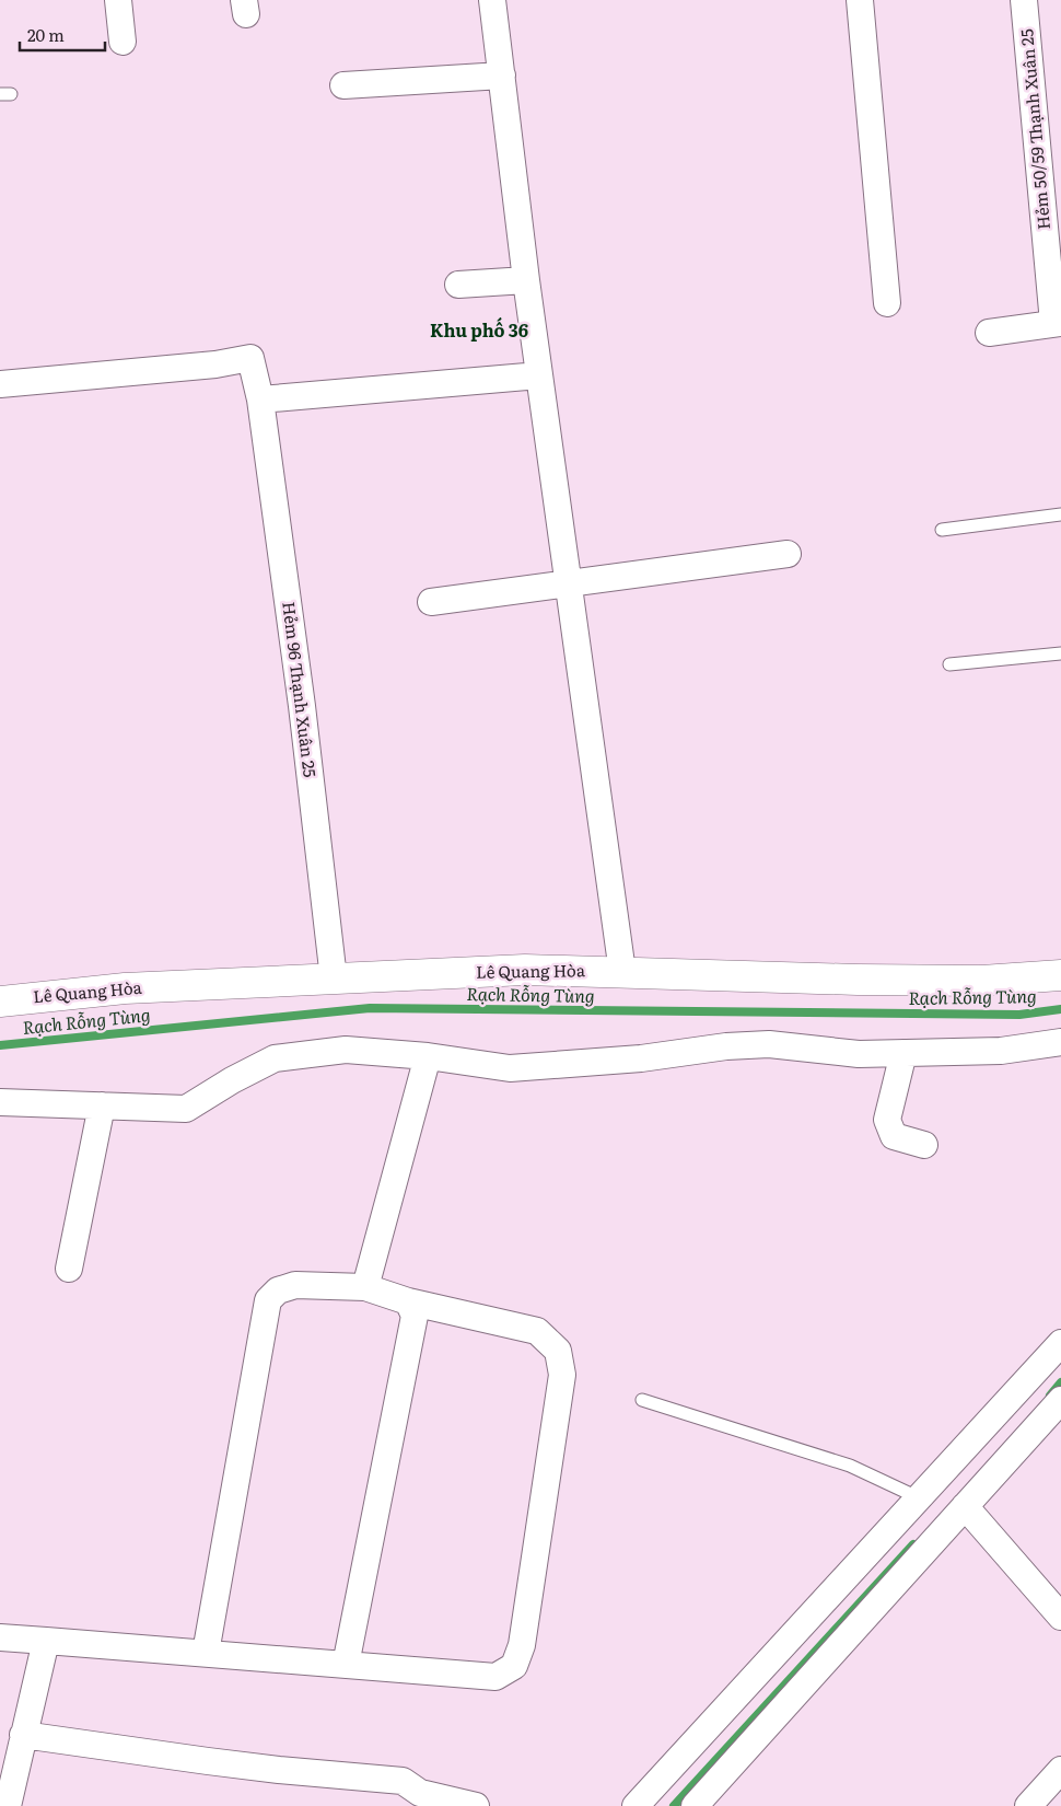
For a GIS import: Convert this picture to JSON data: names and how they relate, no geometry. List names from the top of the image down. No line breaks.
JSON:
{"streets":{"street":["Hẻm 50/59 Thạnh Xuân 25","Hẻm 96 Thạnh Xuân 25","Lê Quang Hòa"]},"crossings":[["Hẻm 96 Thạnh Xuân 25","Lê Quang Hòa"]],"districts":["Khu phố 36"],"water":["Rạch Rỗng Tùng"],"scale_bar":"20 m"}
